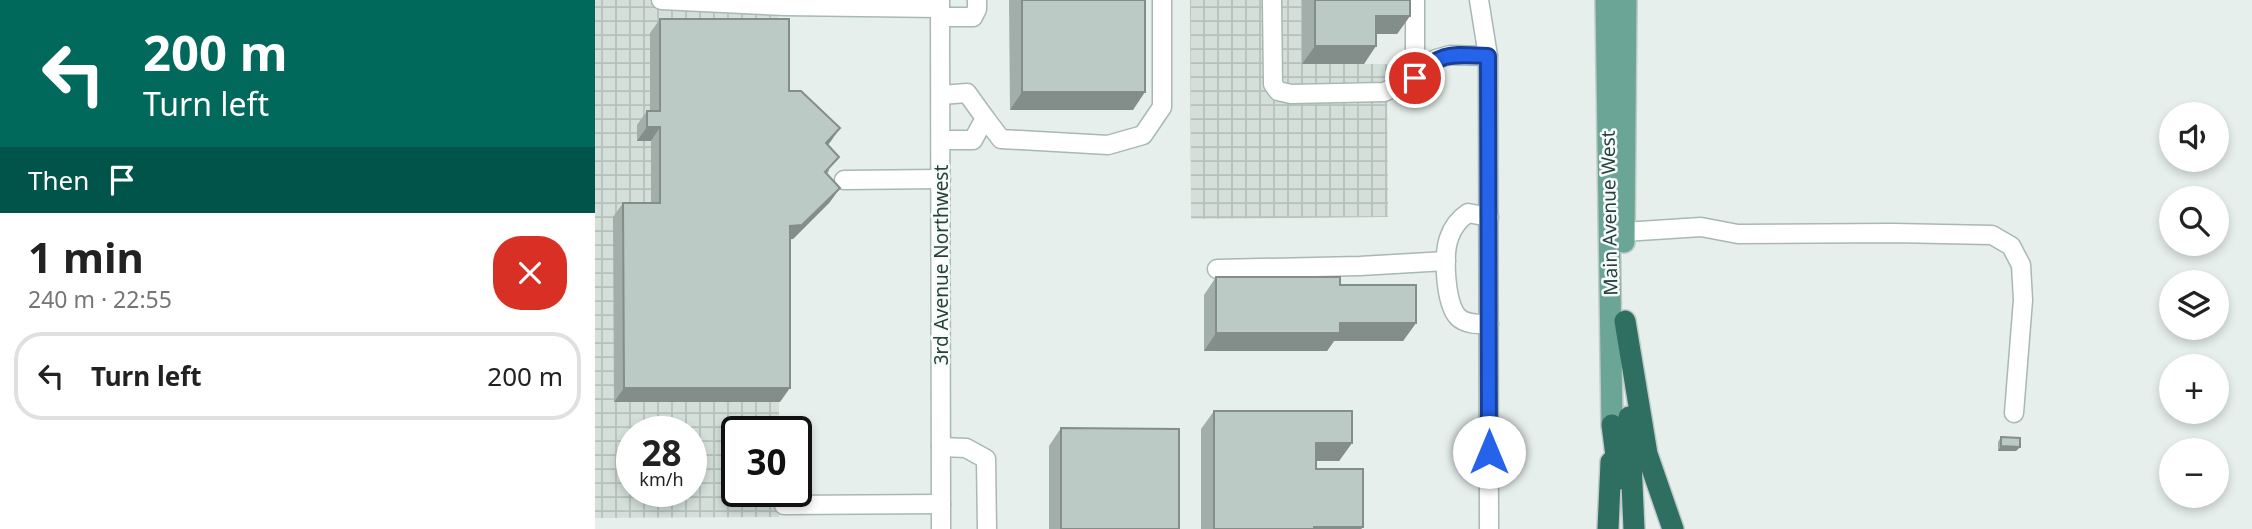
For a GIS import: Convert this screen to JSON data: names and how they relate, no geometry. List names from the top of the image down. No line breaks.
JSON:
{"streets":{"main road":["Main Avenue West"],"street":["3rd Avenue Northwest"]},"page":{"turn":["200 m","Turn left"],"map_buttons":["+","−"],"then":"Then","heading":["1 min","240 m · 22:55"],"list":[{"name":"Turn left","value":"200 m"}],"speed":"28 km/h","limit":"30"}}
